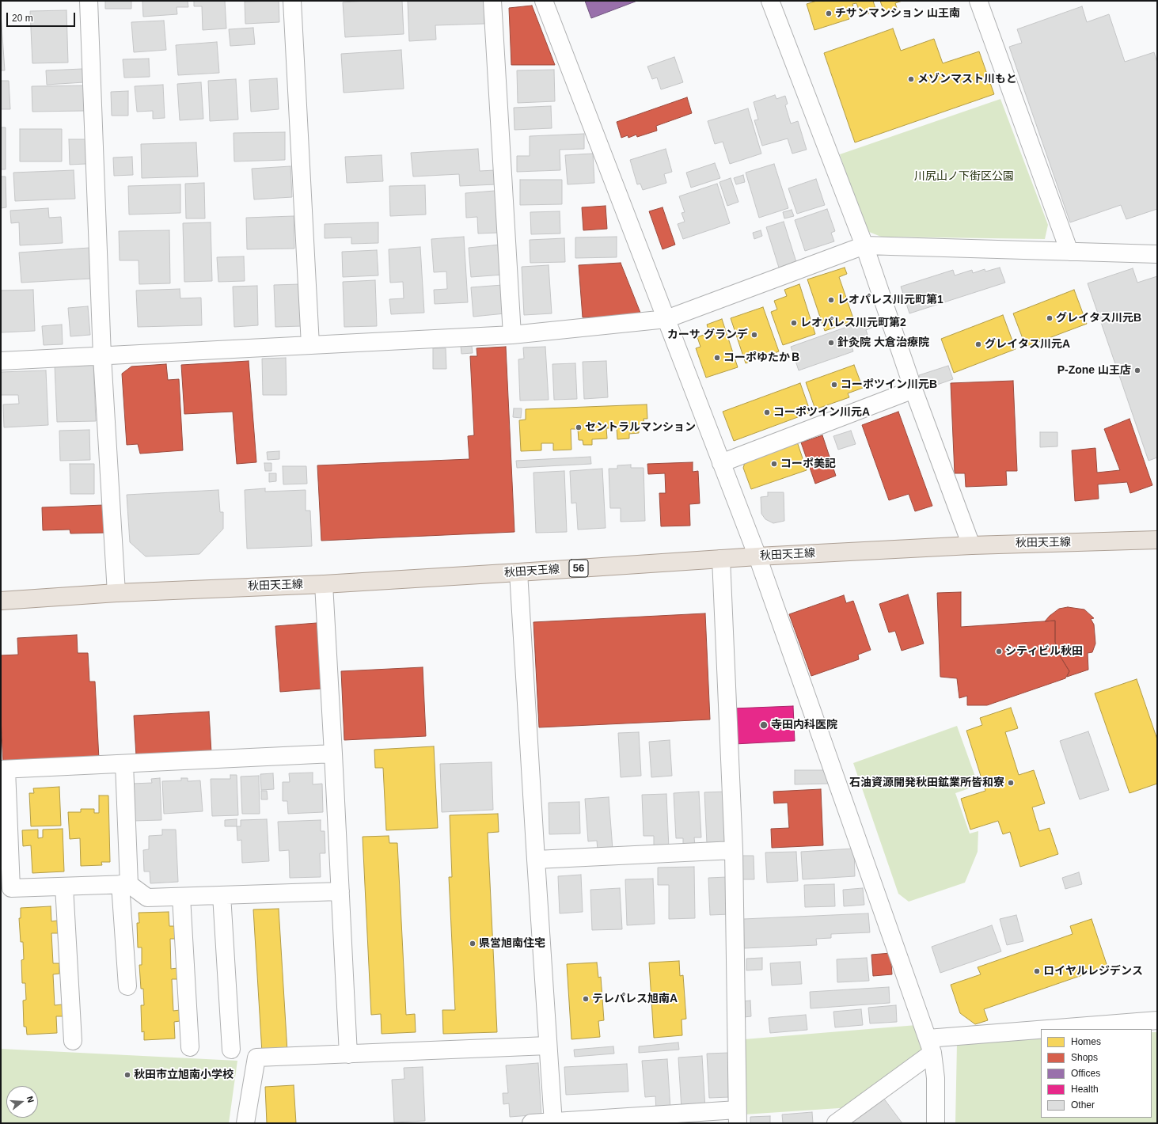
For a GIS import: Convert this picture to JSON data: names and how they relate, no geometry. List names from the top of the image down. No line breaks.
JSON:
{"streets":{"main road":["秋田天王線","56"]},"parks":["川尻山ノ下街区公園"],"places":["チサンマンション 山王南","メゾンマスト川もと","レオパレス川元町第1","グレイタス川元B","レオパレス川元町第2","カーサ グランデ","針灸院 大倉治療院","グレイタス川元A","コーポゆたかＢ","P-Zone 山王店","コーポツイン川元B","コーポツイン川元A","セントラルマンション","コーポ美記","シティビル秋田","寺田内科医院","石油資源開発秋田鉱業所皆和寮","県営旭南住宅","ロイヤルレジデンス","テレパレス旭南A","秋田市立旭南小学校"],"legend":["Homes","Shops","Offices","Health","Other"],"scale_bar":"20 m","north":"right"}
